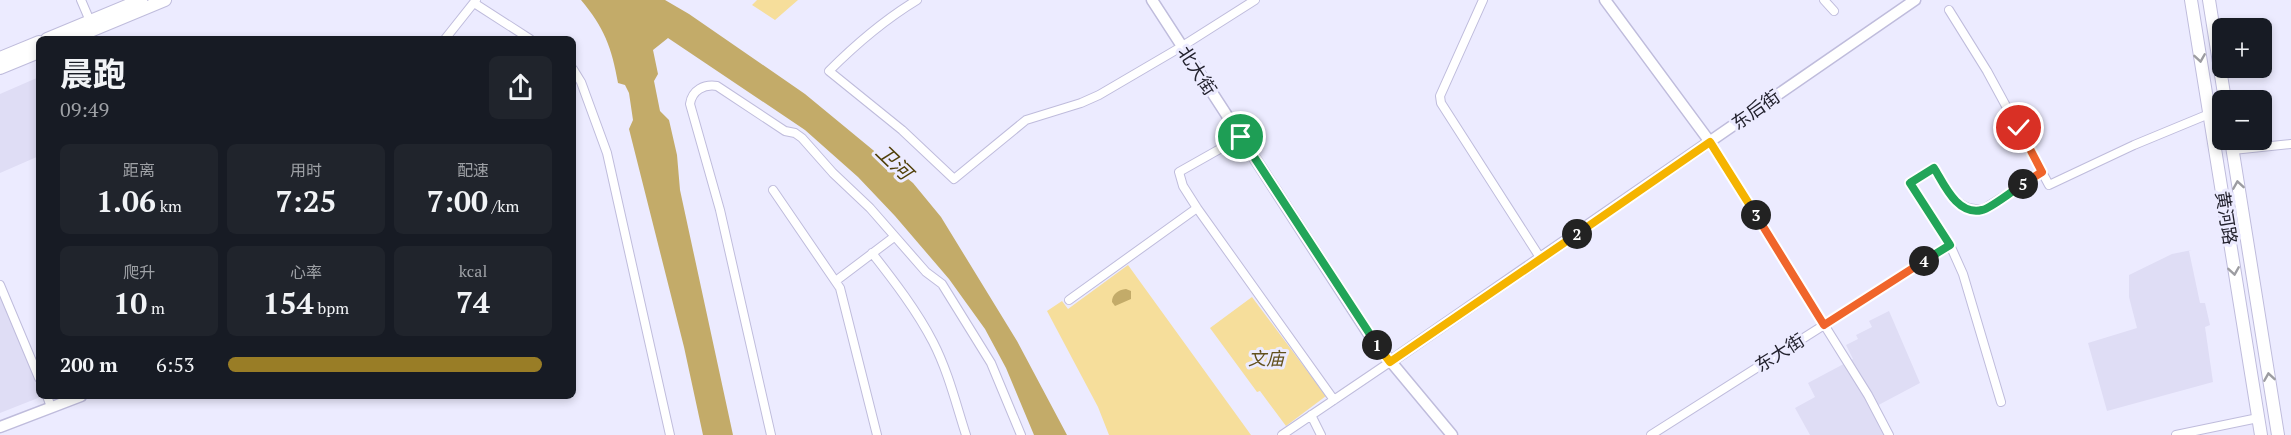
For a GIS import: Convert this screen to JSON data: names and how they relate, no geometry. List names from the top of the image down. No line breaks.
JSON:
{"streets":{"main road":["黄河路"],"street":["北大街","东后街","东大街"]},"crossings":[["北大街","东后街"]],"water":["卫河"],"parks":["文庙"],"page":{"map_buttons":["+","−"],"heading":["晨跑","09:49"],"stats":[["距离","1.06 km"],["用时","7:25"],["配速","7:00 /km"],["爬升","10 m"],["心率","154 bpm"],["kcal","74"]],"pins":["5","3","2","4","1"],"list":[{"name":"200 m","note":"6:53"}]}}
